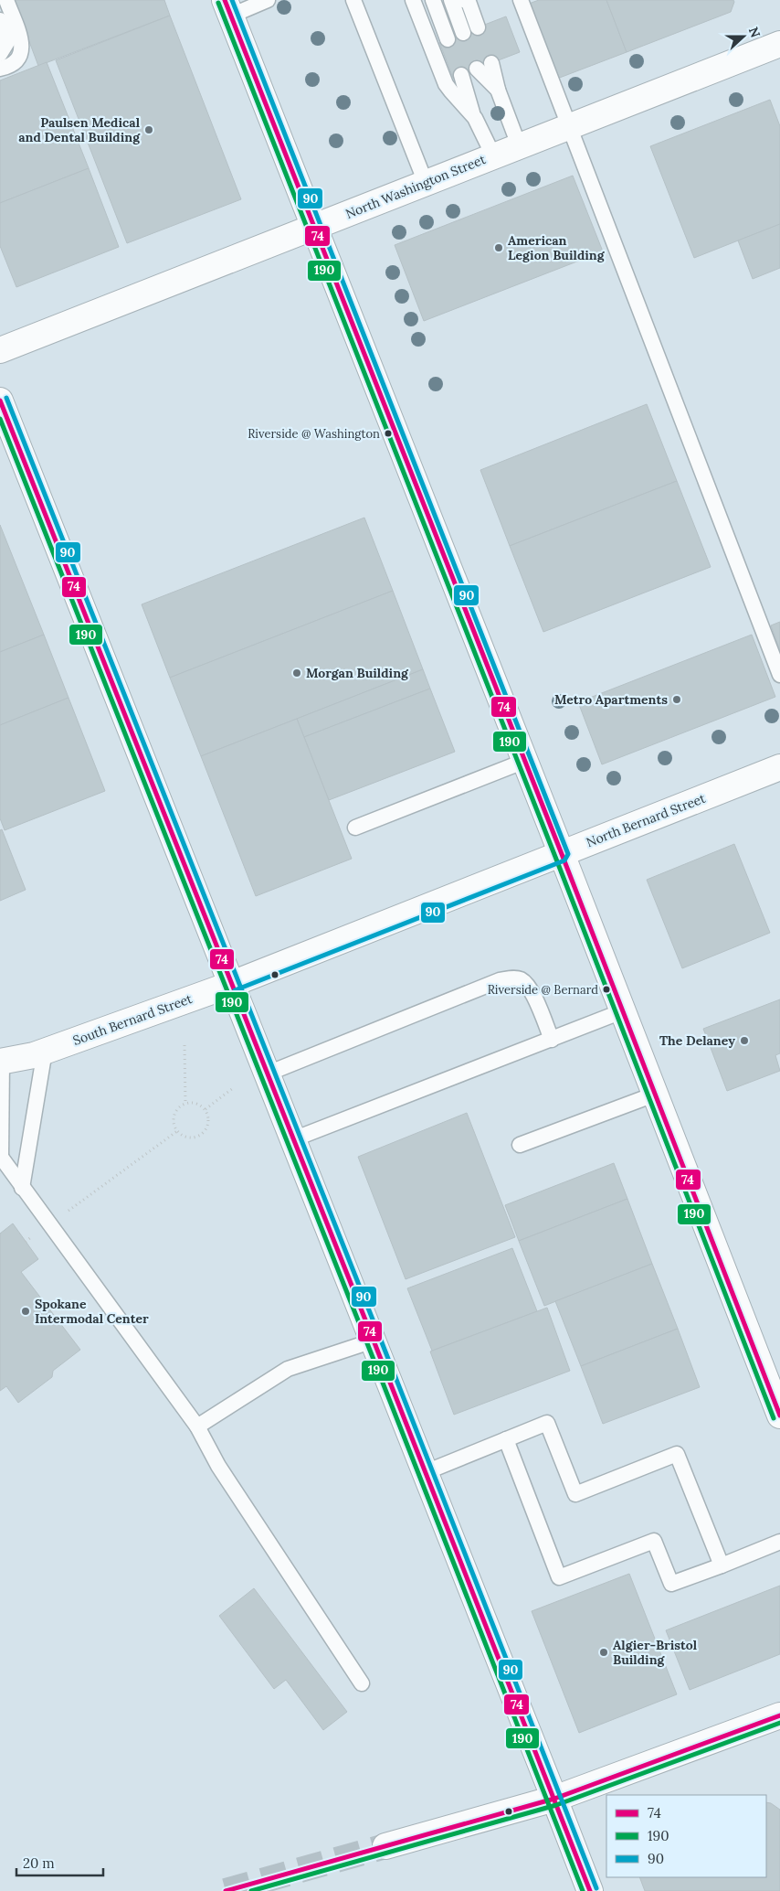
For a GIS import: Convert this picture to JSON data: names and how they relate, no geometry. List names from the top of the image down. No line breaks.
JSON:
{"streets":{"main road":["North Washington Street","North Bernard Street","South Bernard Street"]},"crossings":[["North Bernard Street","South Bernard Street"]],"places":["Paulsen Medical and Dental Building","American Legion Building","Riverside @ Washington","Morgan Building","Metro Apartments","Riverside @ Bernard","The Delaney","Spokane Intermodal Center","Algier-Bristol Building"],"lines":["transit line 74","transit line 90","transit line 190"],"legend":["74","190","90"],"scale_bar":"20 m","north":"right"}
